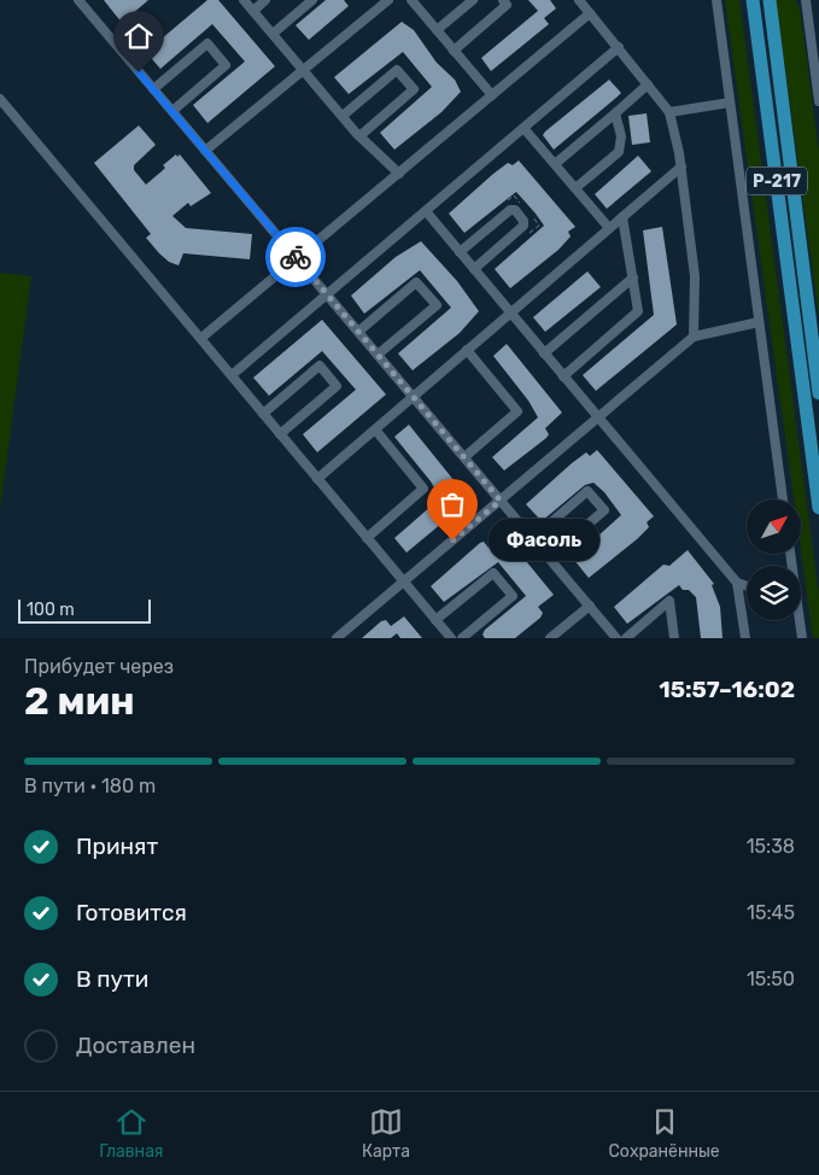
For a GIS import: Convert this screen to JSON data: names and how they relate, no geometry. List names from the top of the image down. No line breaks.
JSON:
{"streets":{"highway":["Р-217"]},"places":["Фасоль"],"scale_bar":"100 m","north":"top right","page":{"bubble":"Фасоль","scale":"100 m","heading":["2 мин","Прибудет через","15:57–16:02"],"bar":"В пути · 180 m","list":[["Принят","15:38"],["Готовится","15:45"],["В пути","15:50"],"Доставлен"],"tabs":["Главная","Карта","Сохранённые"]}}
